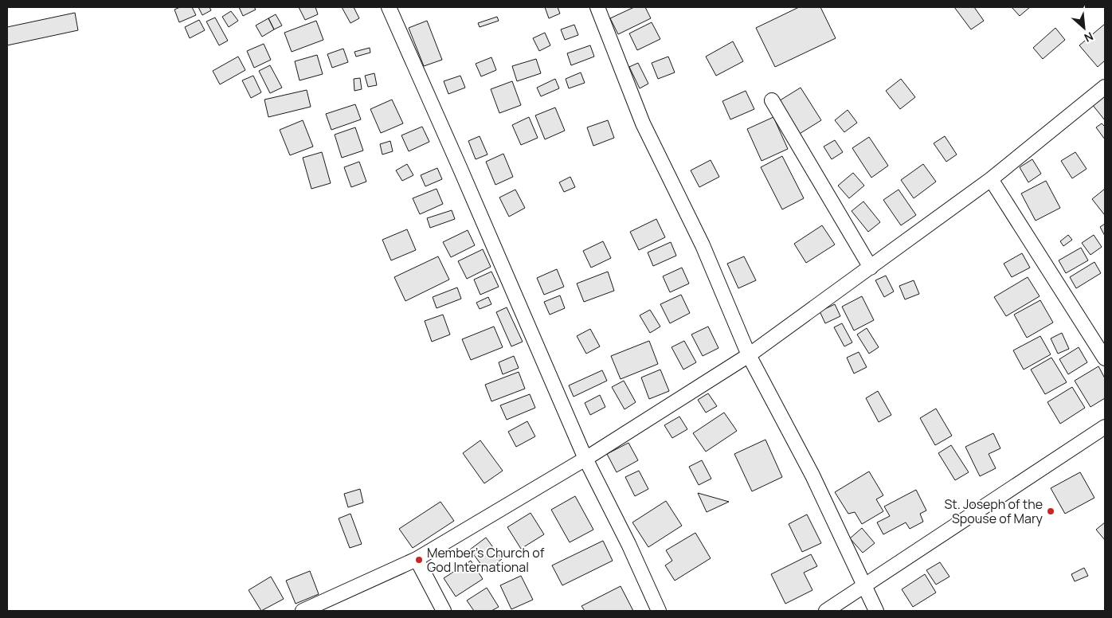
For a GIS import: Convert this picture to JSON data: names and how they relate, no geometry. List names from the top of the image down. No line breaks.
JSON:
{"places":["St. Joseph of the Spouse of Mary","Member's Church of God International"],"north":"bottom right"}
